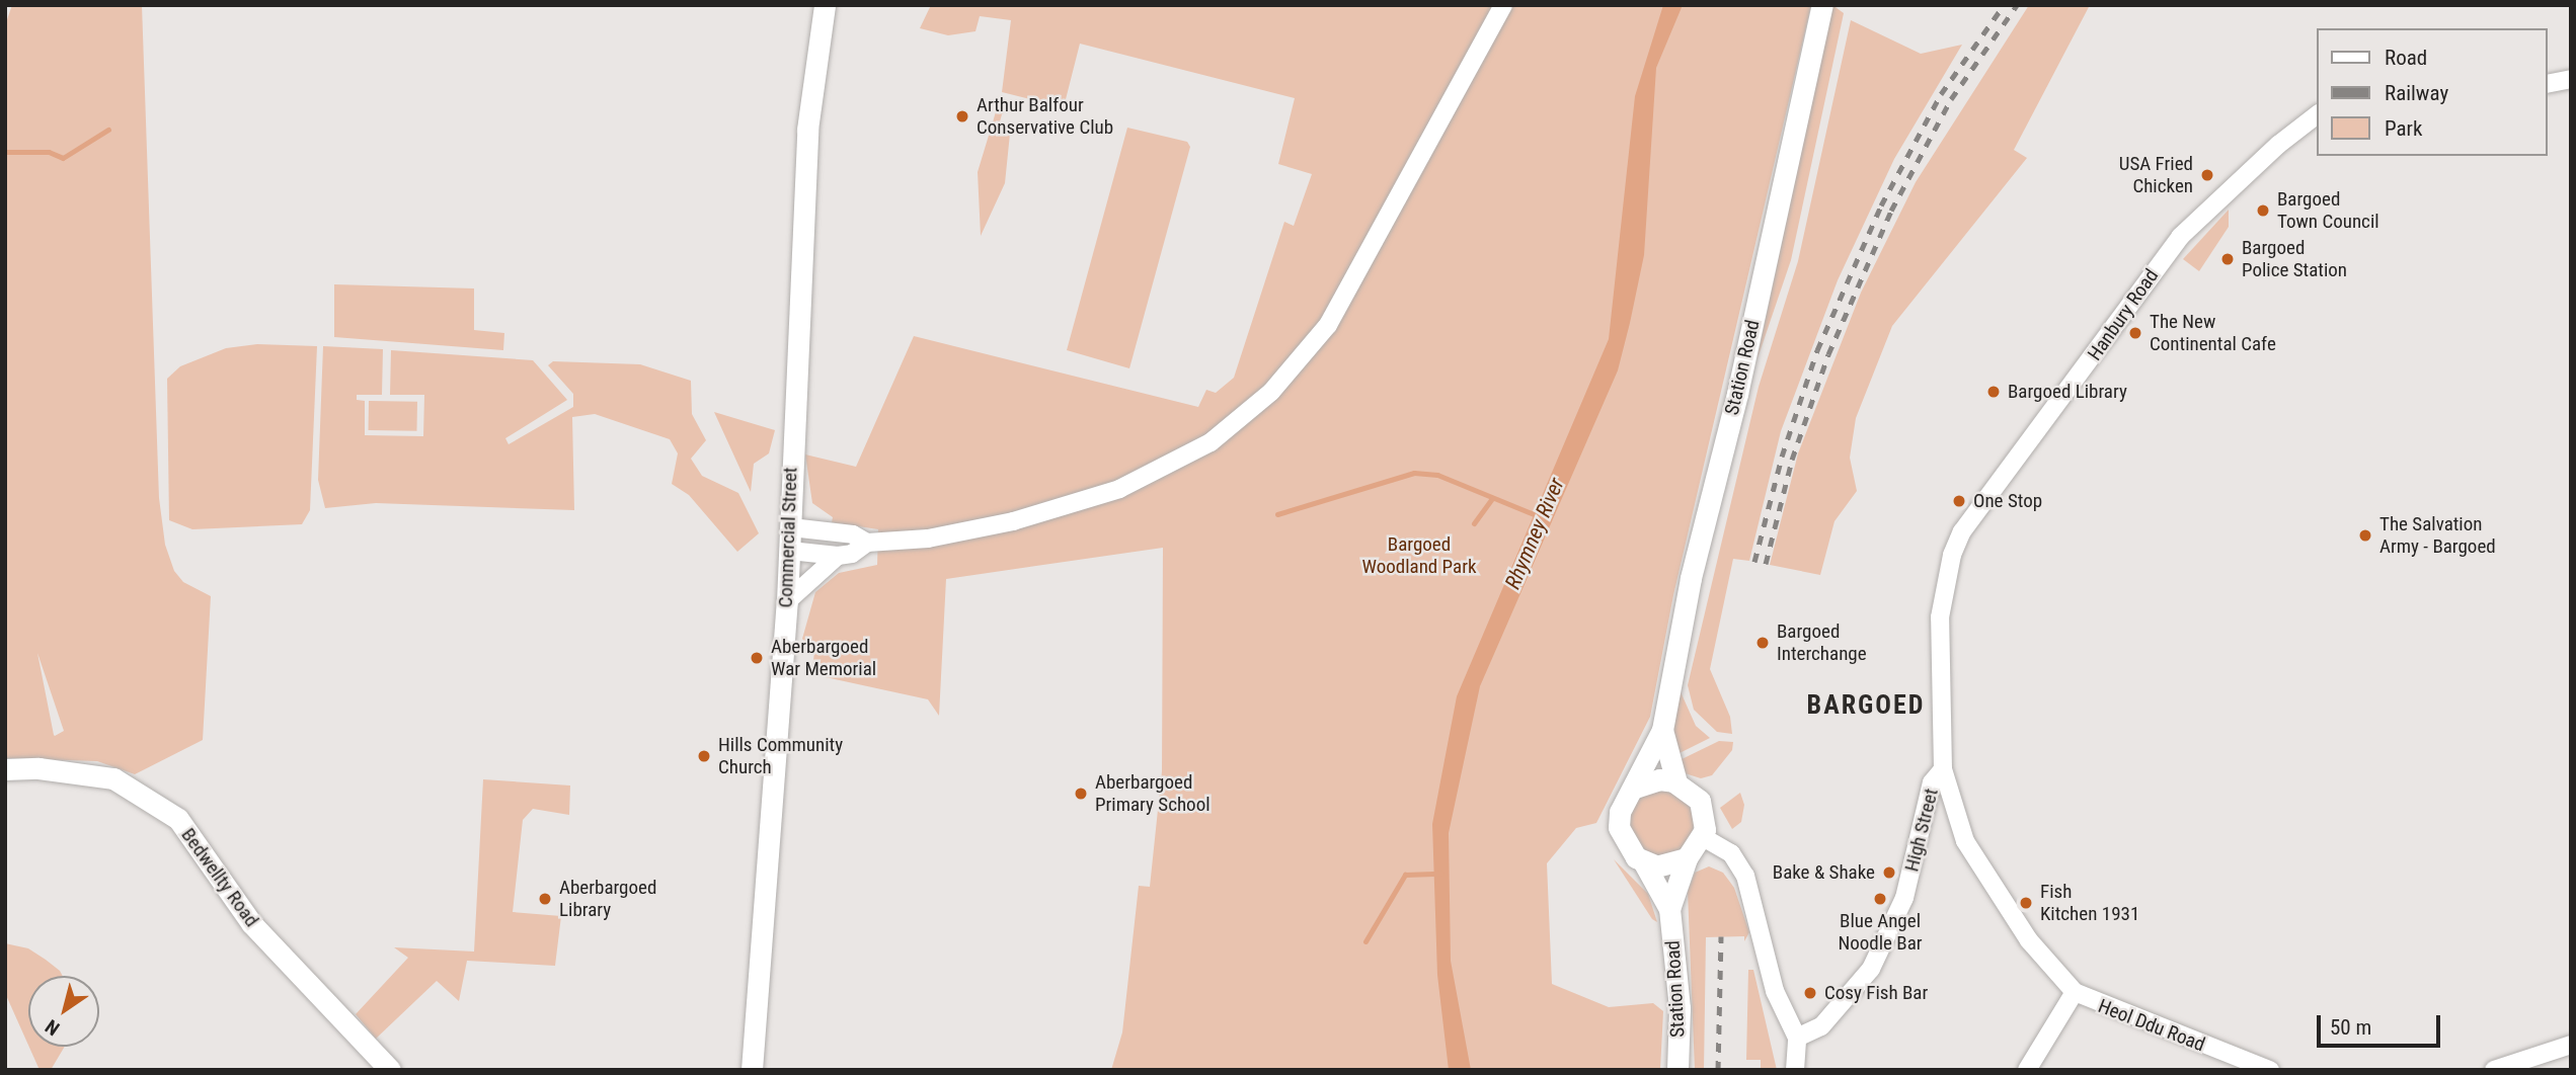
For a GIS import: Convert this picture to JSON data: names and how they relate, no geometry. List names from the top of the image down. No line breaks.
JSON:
{"streets":{"main road":["Station Road","Commercial Street","Bedwellty Road"],"street":["Hanbury Road","High Street","Heol Ddu Road"]},"crossings":[["Hanbury Road","High Street"]],"districts":["BARGOED"],"water":["Rhymney River"],"parks":["Bargoed Woodland Park"],"places":["Arthur Balfour Conservative Club","USA Fried Chicken","Bargoed Town Council","Bargoed Police Station","The New Continental Cafe","Bargoed Library","One Stop","The Salvation Army - Bargoed","Bargoed Interchange","Aberbargoed War Memorial","Hills Community Church","Aberbargoed Primary School","Bake & Shake","Aberbargoed Library","Blue Angel Noodle Bar","Fish Kitchen 1931","Cosy Fish Bar"],"legend":["Road","Railway","Park"],"scale_bar":"50 m","north":"bottom left"}
